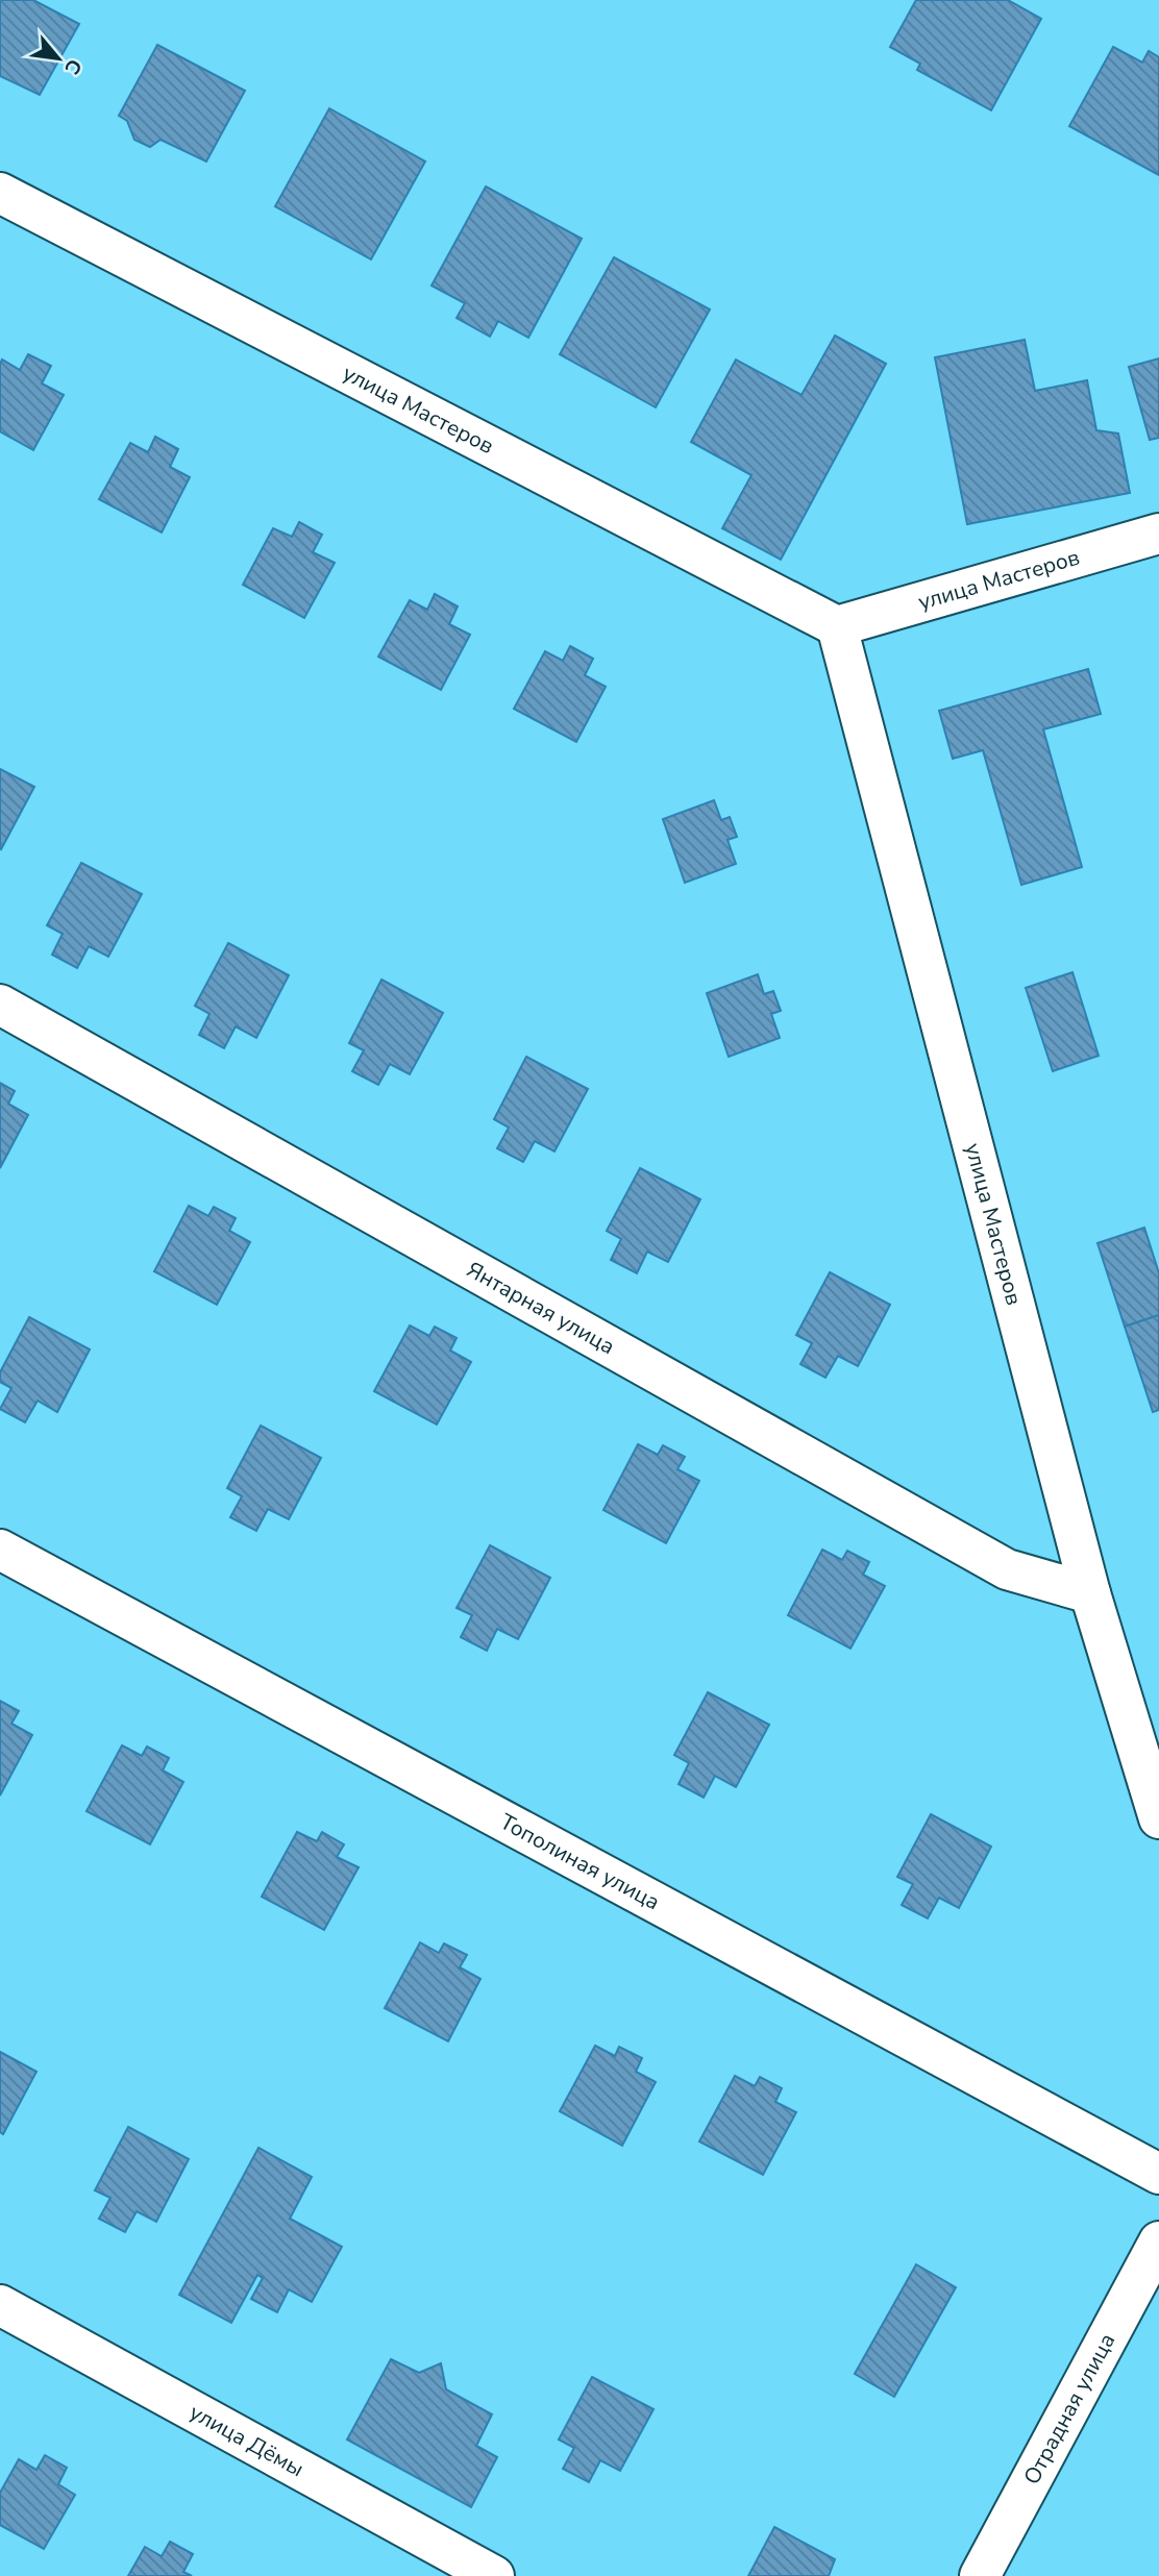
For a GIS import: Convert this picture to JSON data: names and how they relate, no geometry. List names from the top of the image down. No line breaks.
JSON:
{"streets":{"street":["улица Мастеров","Янтарная улица","Тополиная улица","Отрадная улица","улица Дёмы"]},"crossings":[["улица Мастеров","Янтарная улица"]],"north":"bottom right"}
